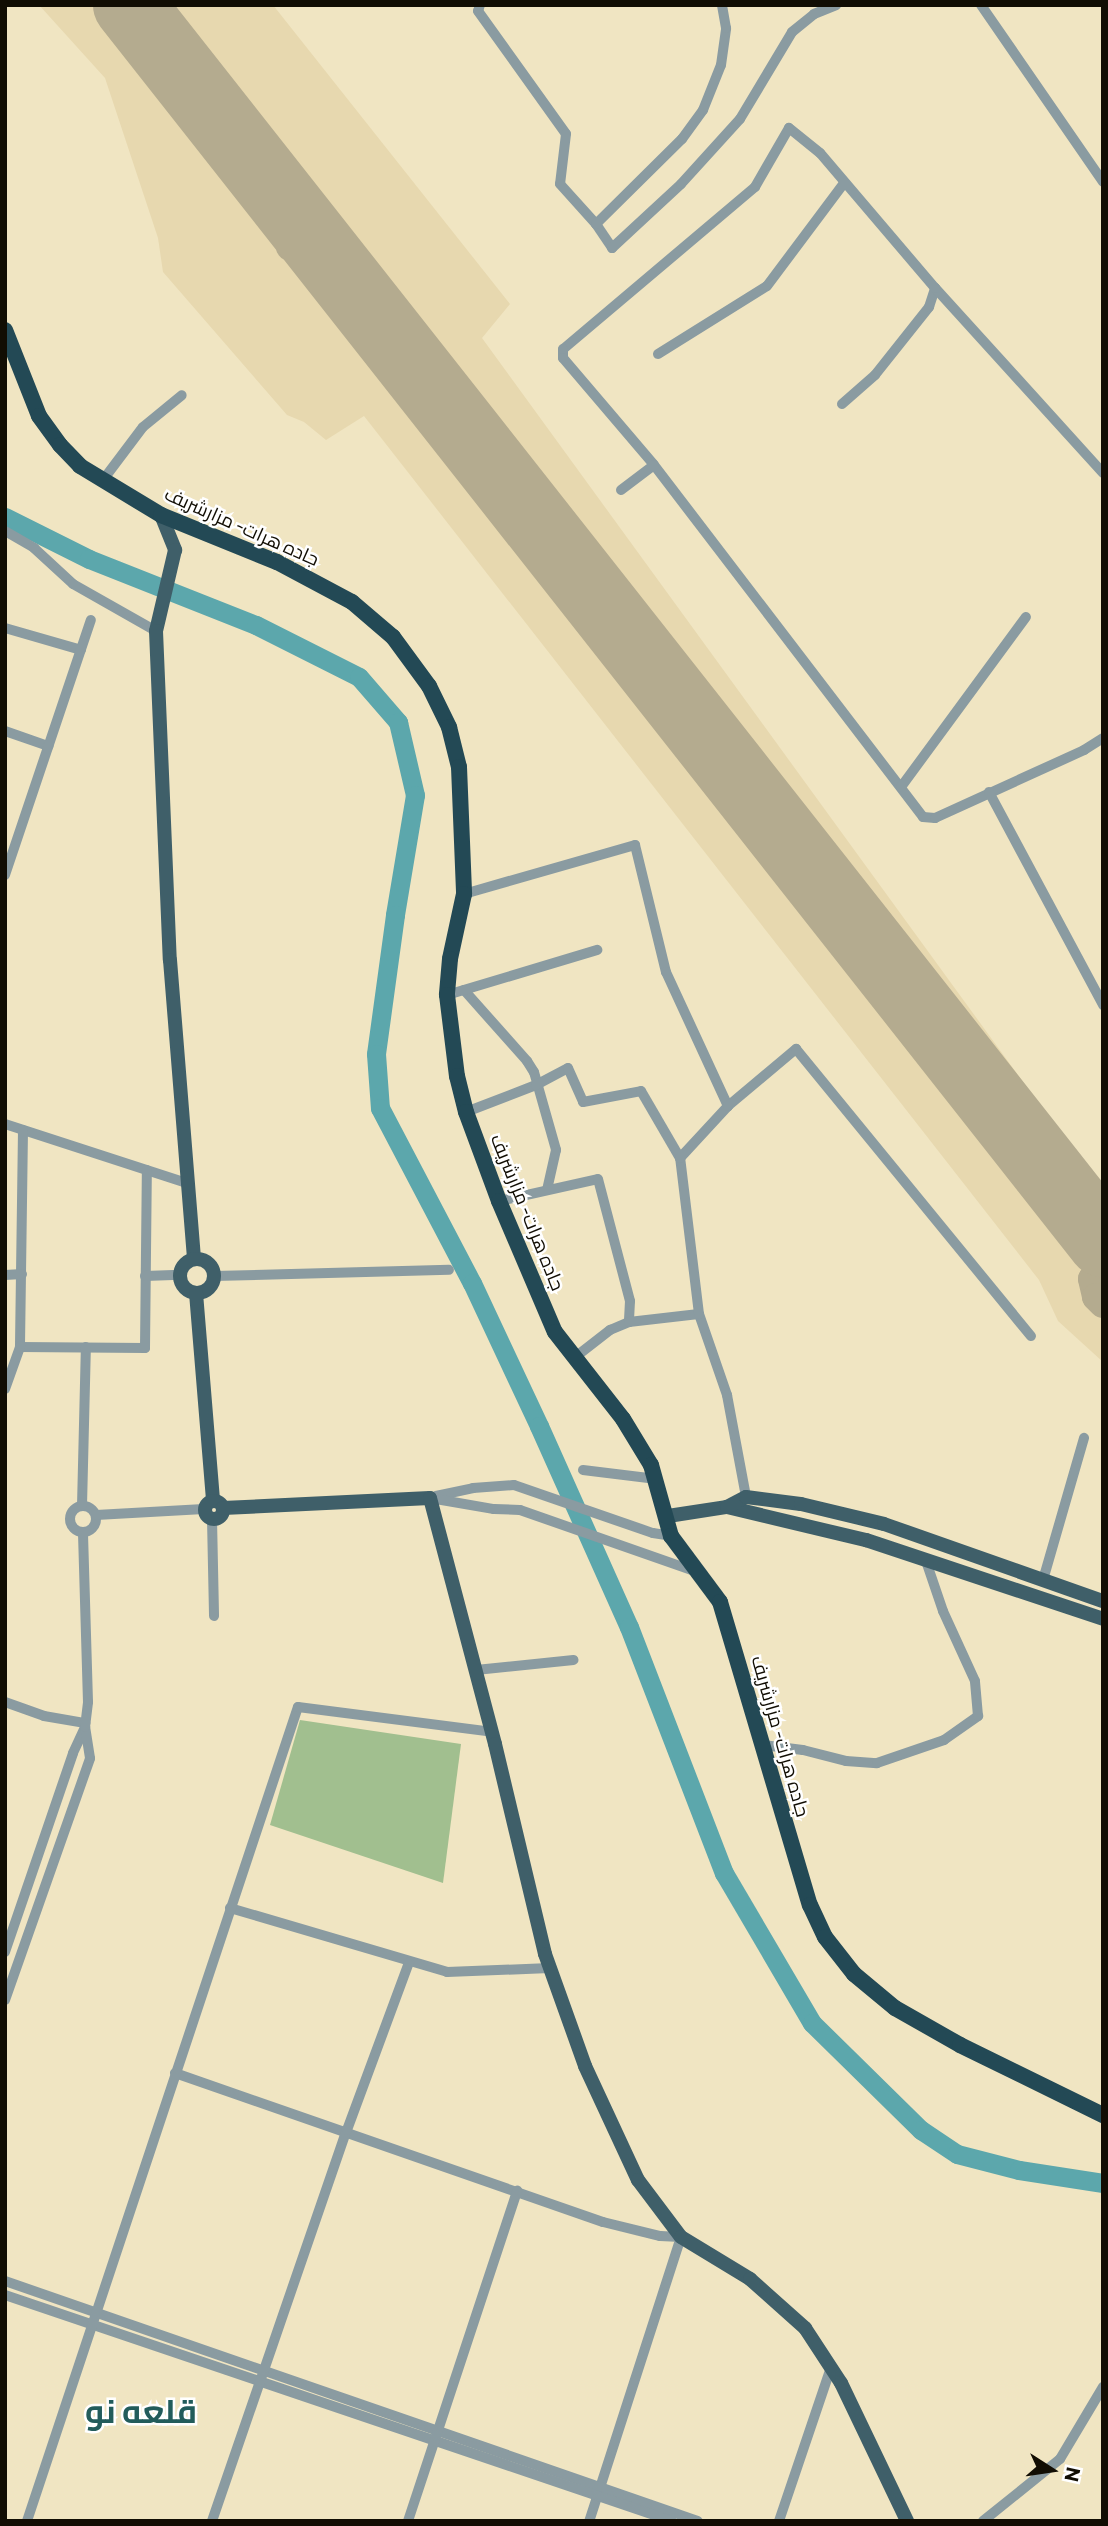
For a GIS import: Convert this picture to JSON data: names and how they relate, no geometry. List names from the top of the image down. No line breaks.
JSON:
{"streets":{"highway":["جاده هرات- مزارشریف"]},"districts":["قلعه نو"],"north":"right"}
